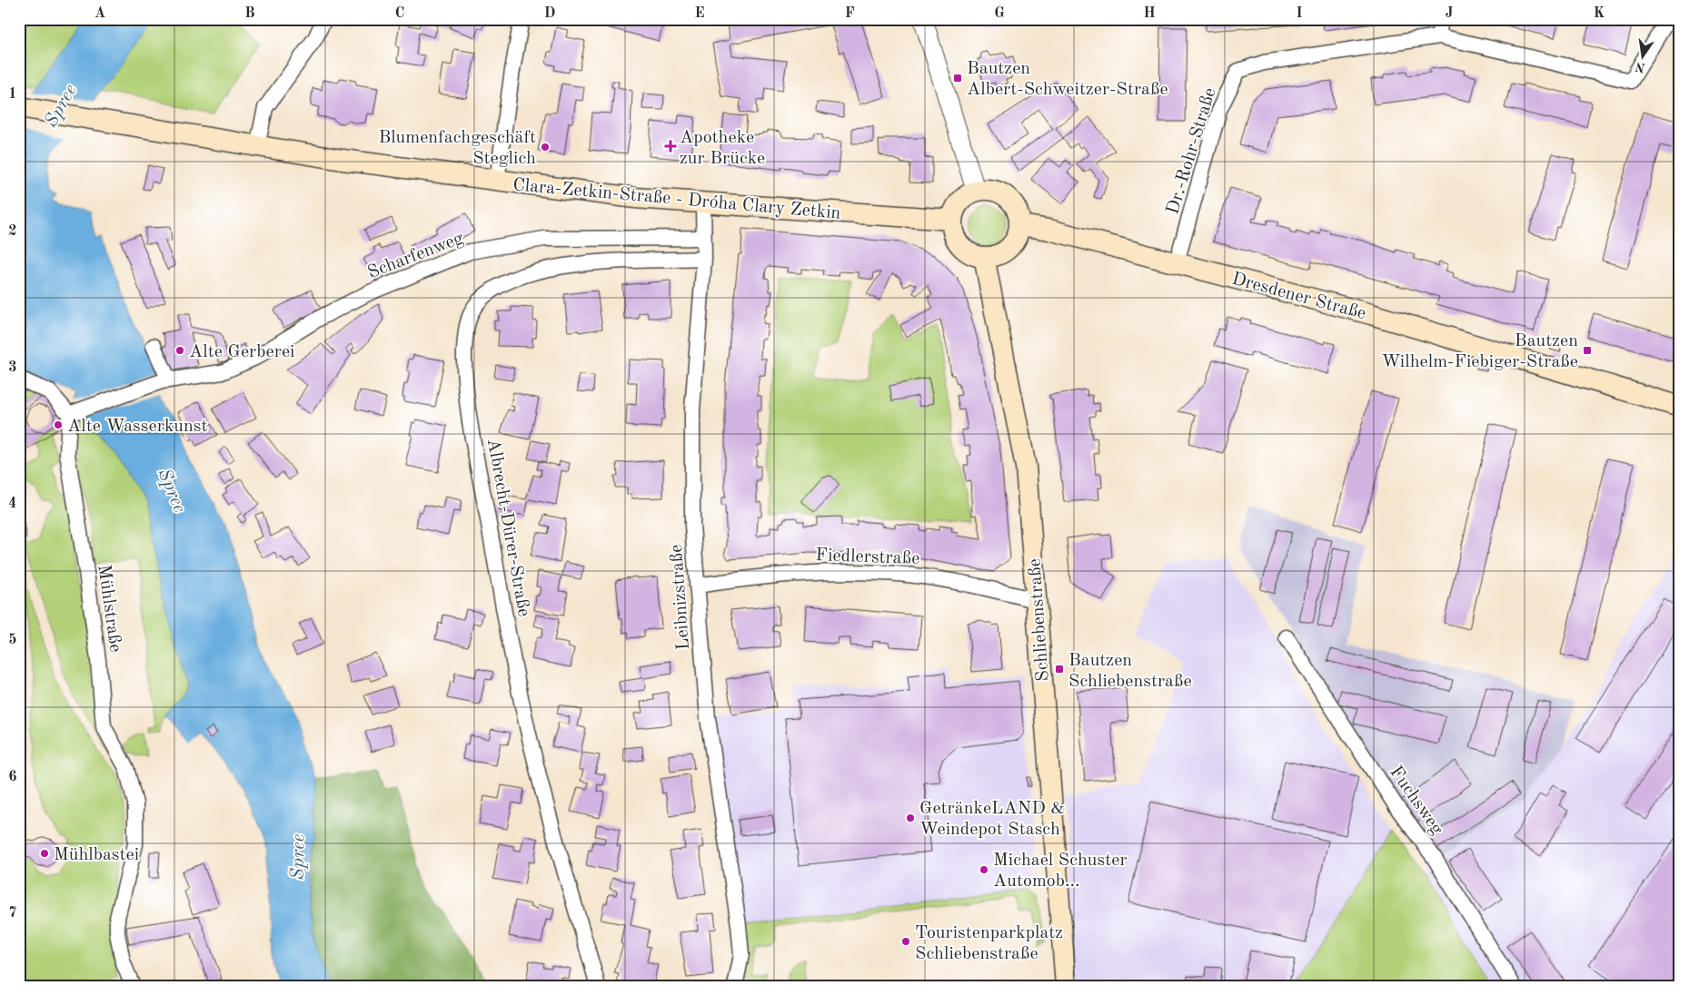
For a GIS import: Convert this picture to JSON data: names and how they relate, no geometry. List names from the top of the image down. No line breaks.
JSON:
{"streets":{"main road":["Clara-Zetkin-Straße - Dróha Clary Zetkin","Dresdener Straße","Schliebenstraße"],"street":["Dr.-Rohr-Straße","Scharfenweg","Albrecht-Dürer-Straße","Fiedlerstraße","Leibnizstraße","Mühlstraße","Fuchsweg"]},"crossings":[["Dr.-Rohr-Straße","Dresdener Straße"],["Clara-Zetkin-Straße - Dróha Clary Zetkin","Dresdener Straße"],["Clara-Zetkin-Straße - Dróha Clary Zetkin","Leibnizstraße"],["Clara-Zetkin-Straße - Dróha Clary Zetkin","Schliebenstraße"],["Scharfenweg","Leibnizstraße"],["Scharfenweg","Mühlstraße"],["Dresdener Straße","Schliebenstraße"],["Albrecht-Dürer-Straße","Leibnizstraße"],["Fiedlerstraße","Leibnizstraße"],["Fiedlerstraße","Schliebenstraße"]],"water":["Spree"],"places":{"transit":["Bautzen Albert-Schweitzer-Straße","Bautzen Wilhelm-Fiebiger-Straße","Bautzen Schliebenstraße"],"health":["Apotheke zur Brücke"],"other":["Blumenfachgeschäft Steglich","Alte Gerberei","Alte Wasserkunst","GetränkeLAND & Weindepot Stasch","Mühlbastei","Michael Schuster Automob...","Touristenparkplatz Schliebenstraße"]},"north":"bottom","grid":{"columns":["A","B","C","D","E","F","G","H","I","J","K"],"rows":["1","2","3","4","5","6","7"]}}
